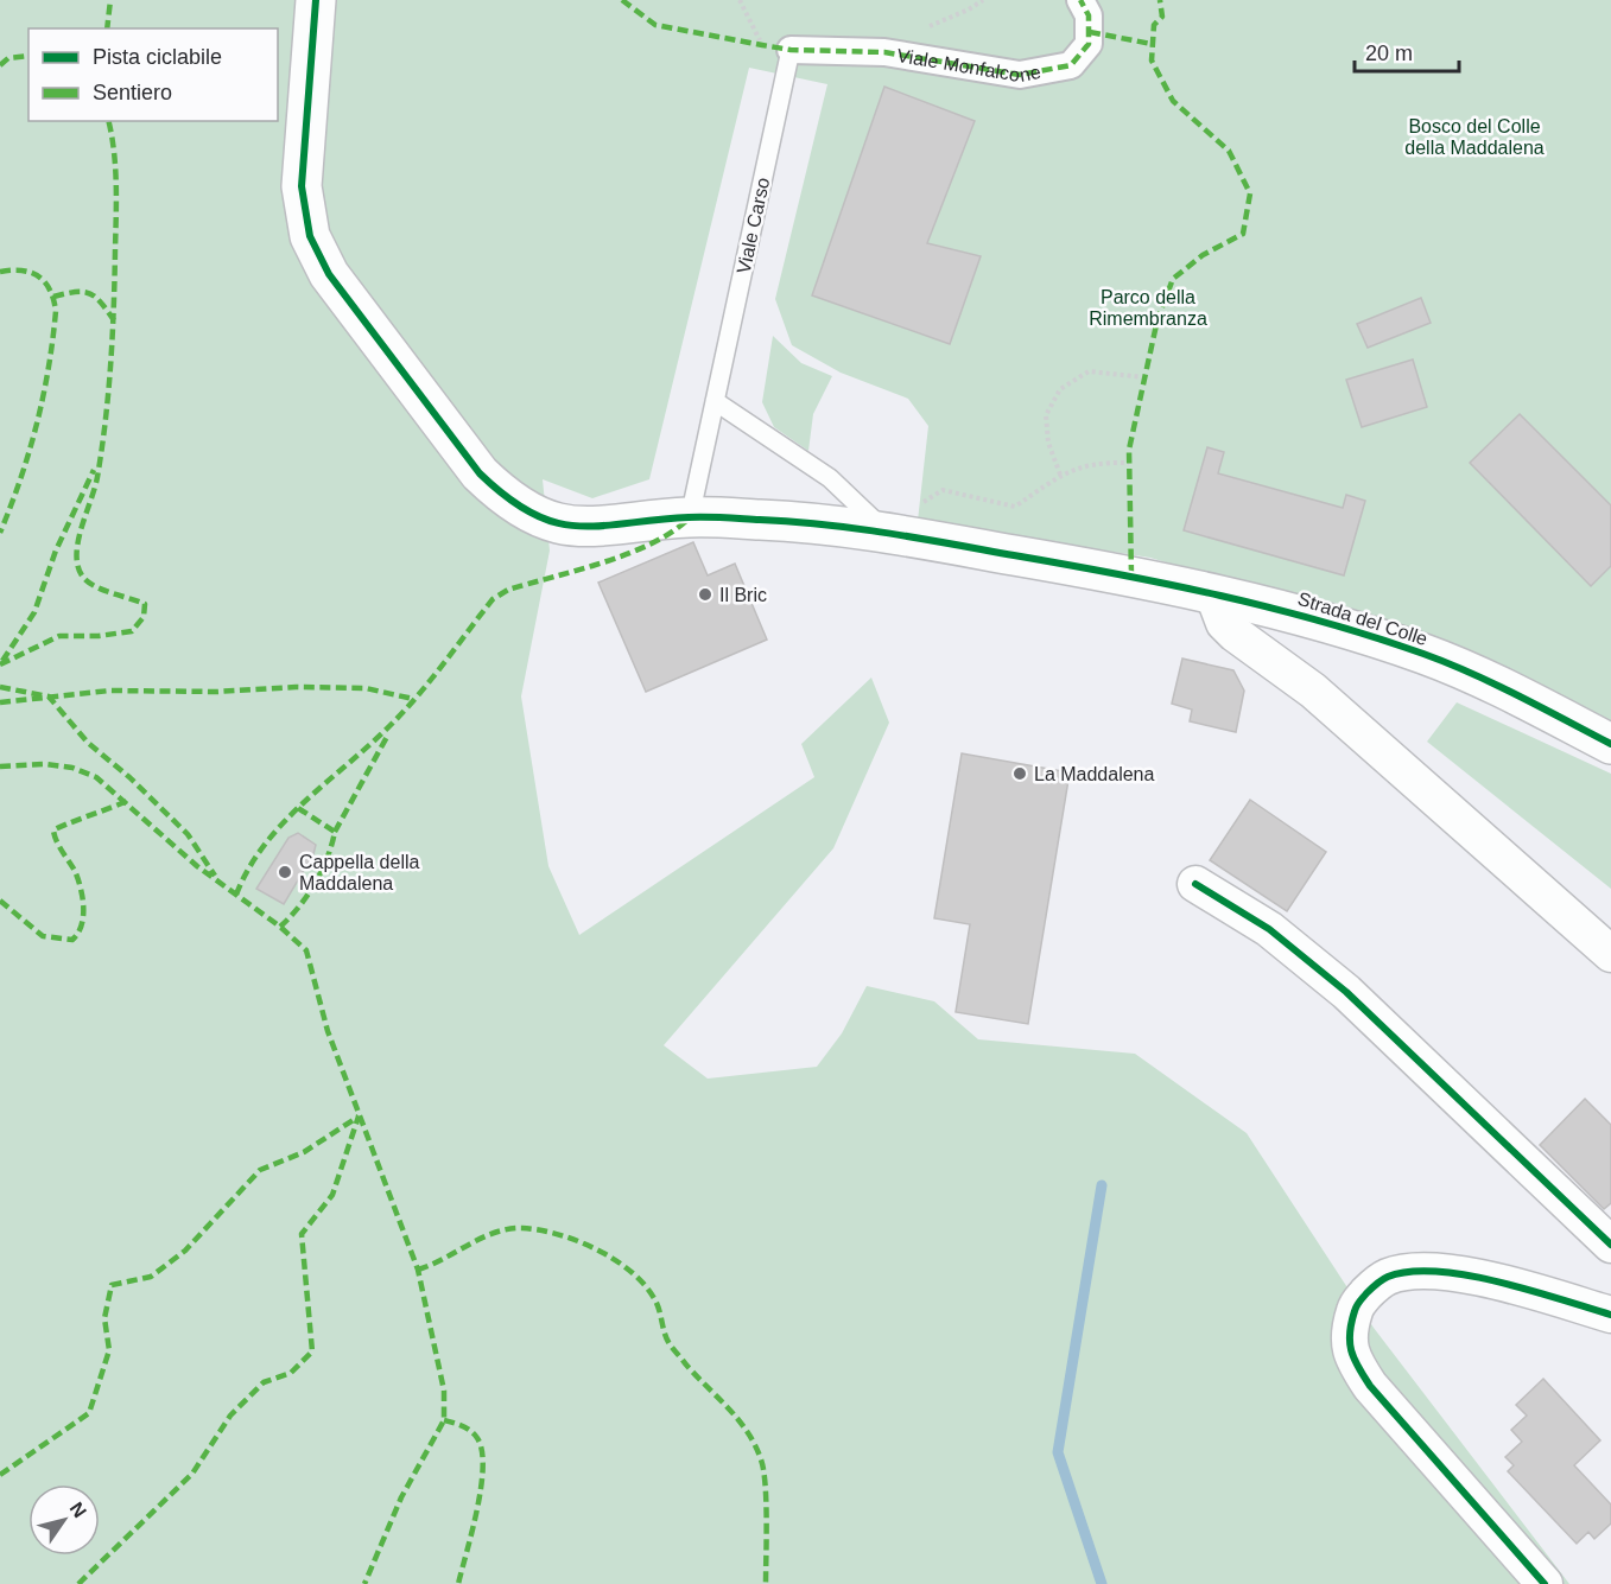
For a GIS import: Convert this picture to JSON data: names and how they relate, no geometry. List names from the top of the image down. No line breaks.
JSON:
{"streets":{"street":["Viale Monfalcone","Strada del Colle"],"lane":["Viale Carso"]},"crossings":[["Viale Monfalcone","Viale Carso"],["Viale Carso","Strada del Colle"]],"parks":["Bosco del Colle della Maddalena","Parco della Rimembranza"],"places":["Il Bric","La Maddalena","Cappella della Maddalena"],"legend":["Pista ciclabile","Sentiero"],"scale_bar":"20 m","north":"top right"}
